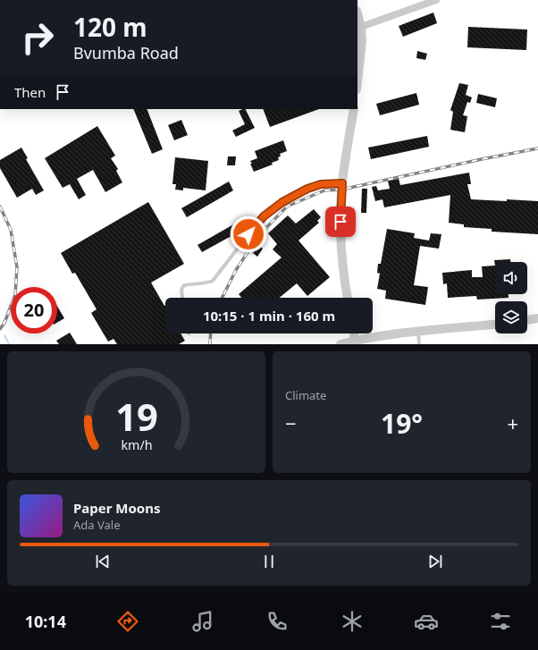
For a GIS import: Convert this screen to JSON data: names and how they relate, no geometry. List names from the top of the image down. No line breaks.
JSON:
{"page":{"turn":["120 m","Bvumba Road"],"then":"Then","limit":"20","trip":"10:15 · 1 min · 160 m","tile":"Climate","heat":["−","19°","+"],"song":["Paper Moons","Ada Vale"],"tabs":"10:14","gauge":["19","km/h"]}}
